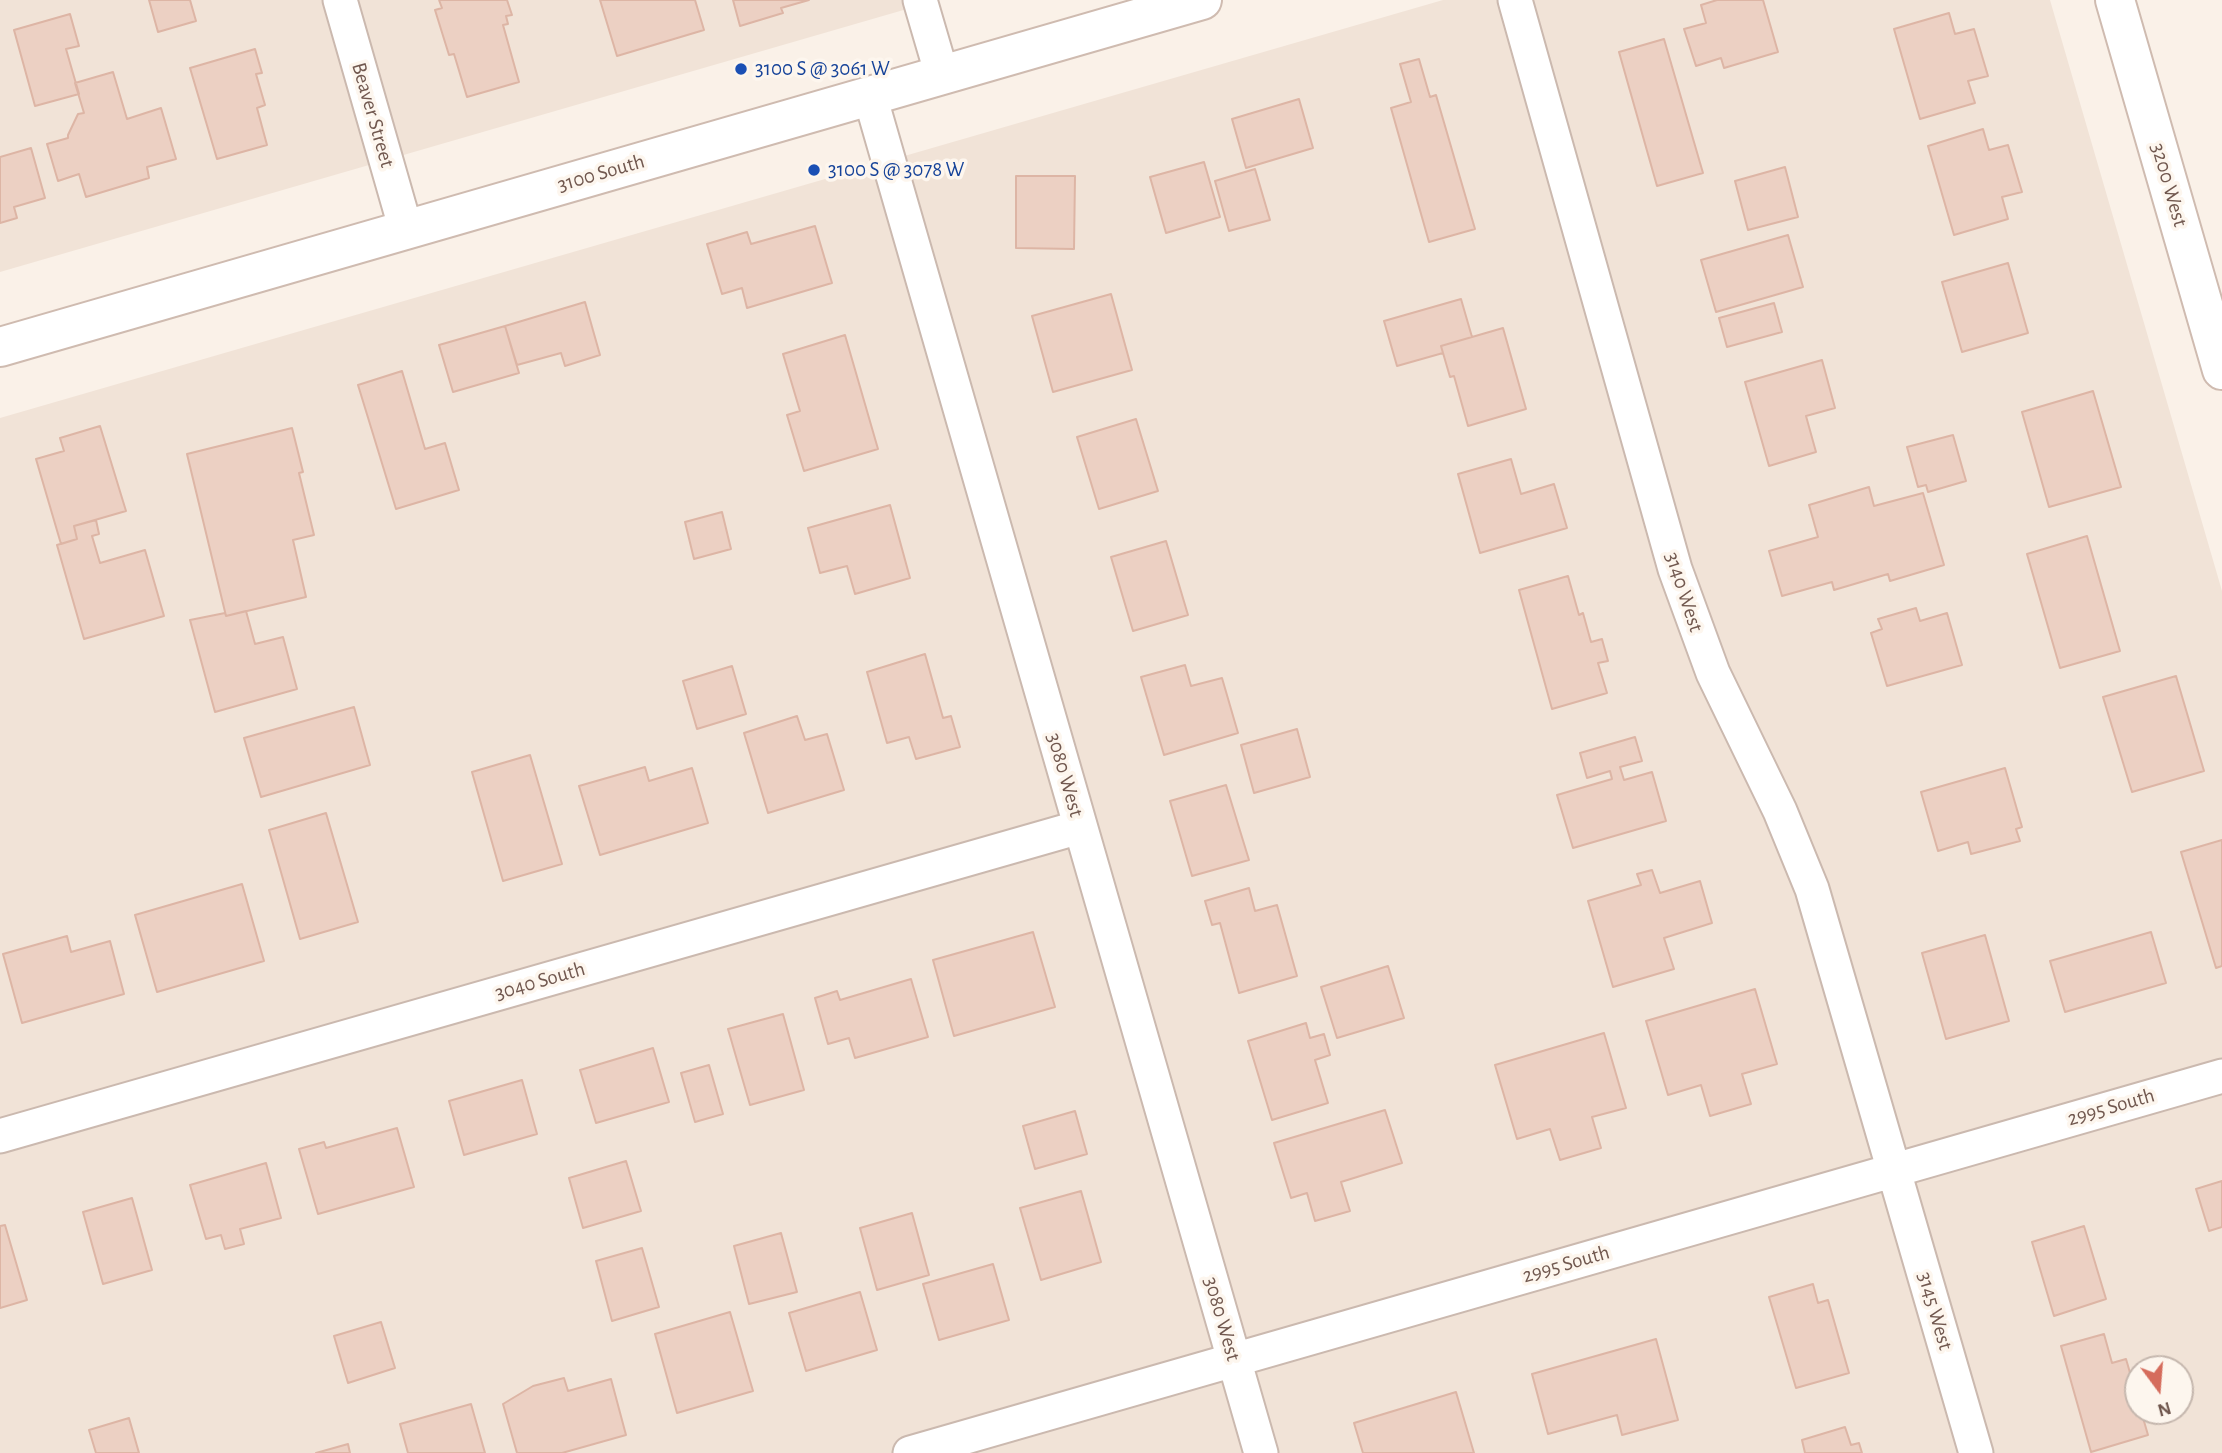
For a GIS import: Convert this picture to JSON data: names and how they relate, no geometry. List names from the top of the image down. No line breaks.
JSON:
{"streets":{"main road":["3100 South","3200 West"],"street":["Beaver Street","3140 West","3080 West","3040 South","2995 South","3145 West"]},"crossings":[["Beaver Street","3100 South"],["3100 South","3080 West"],["3140 West","2995 South"],["3140 West","3145 West"],["3080 West","3040 South"],["3080 West","2995 South"],["2995 South","3145 West"]],"places":["3100 S @ 3061 W","3100 S @ 3078 W"],"north":"bottom"}
